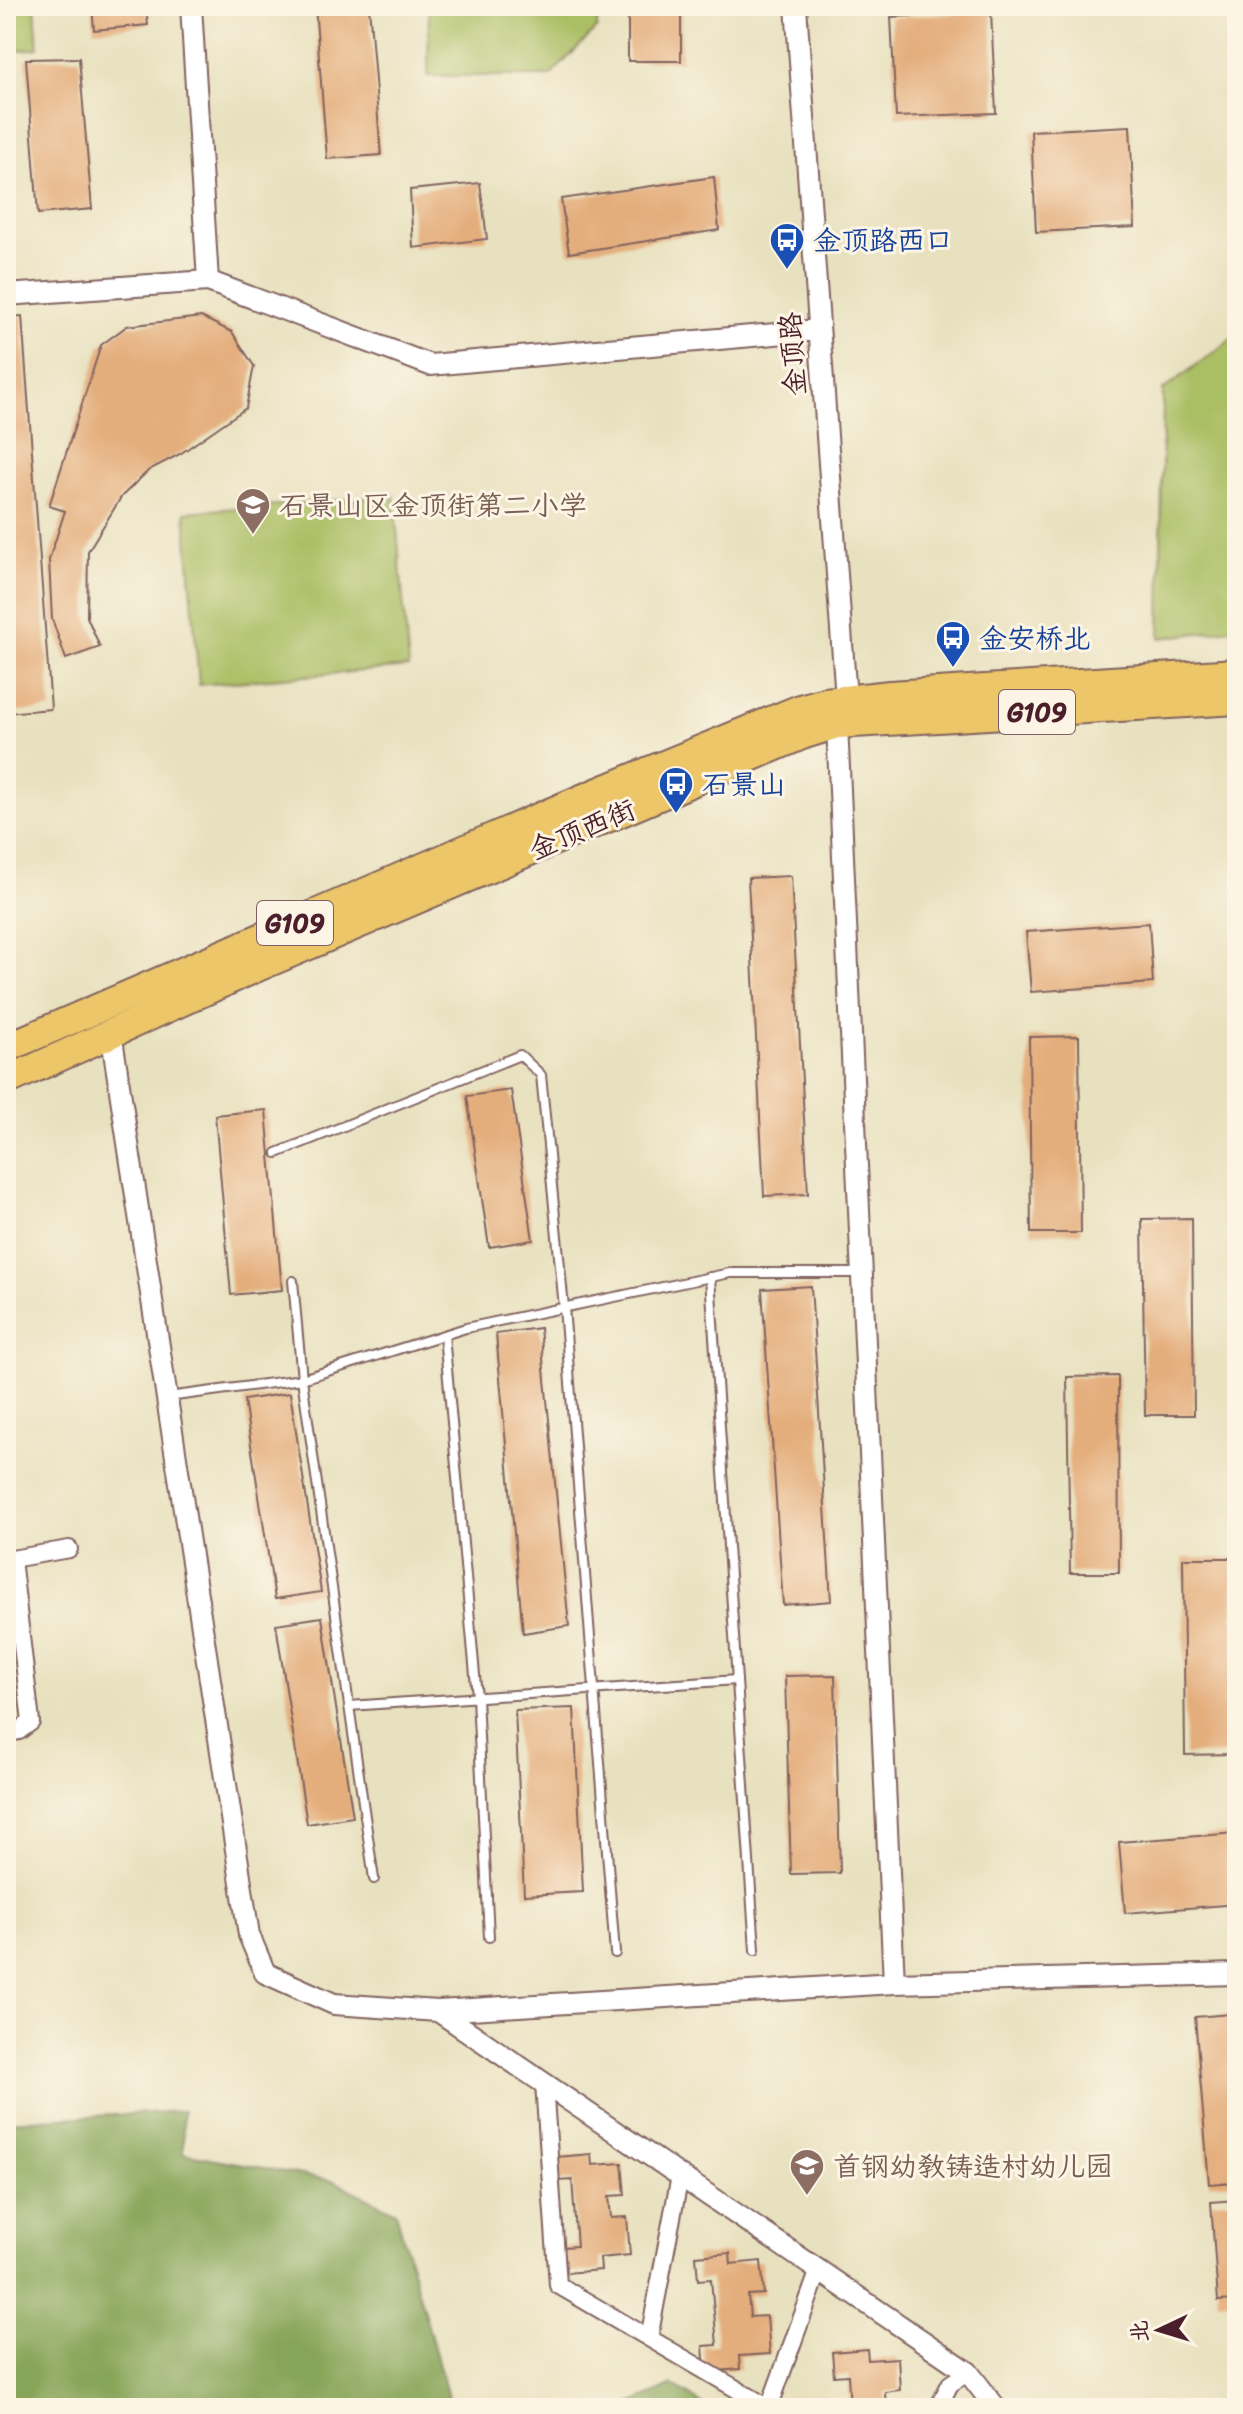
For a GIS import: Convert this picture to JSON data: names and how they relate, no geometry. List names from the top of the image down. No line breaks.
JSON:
{"streets":{"highway":["G109","金顶西街"],"street":["金顶路"]},"crossings":[["金顶路","金顶西街"]],"places":{"bus stop":["金顶路西口","金安桥北","石景山"],"school or university":["石景山区金顶街第二小学","首钢幼教铸造村幼儿园"]},"north":"left"}
